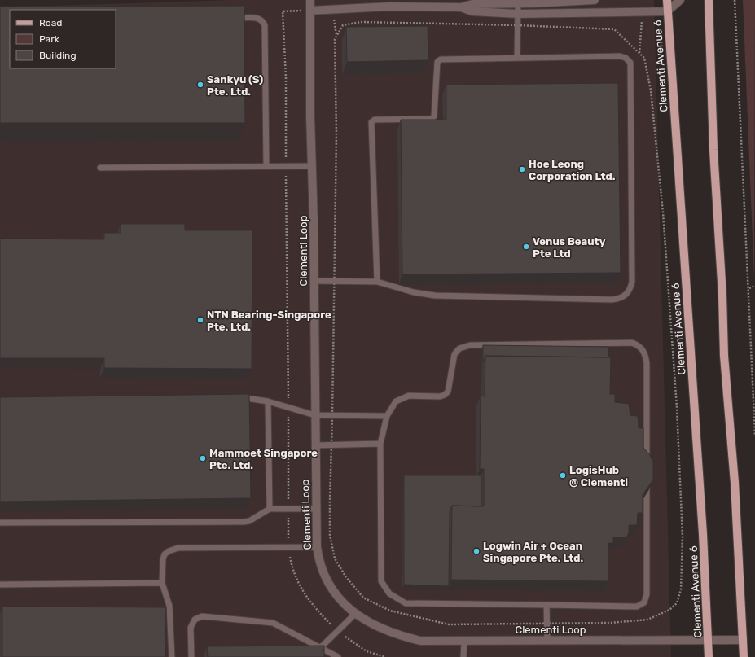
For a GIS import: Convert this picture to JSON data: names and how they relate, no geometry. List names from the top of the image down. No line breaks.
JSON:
{"streets":{"main road":["Clementi Avenue 6"],"street":["Clementi Loop"]},"crossings":[["Clementi Avenue 6","Clementi Loop"]],"places":["Sankyu (S) Pte. Ltd.","Hoe Leong Corporation Ltd.","Venus Beauty Pte Ltd","NTN Bearing-Singapore Pte. Ltd.","Mammoet Singapore Pte. Ltd.","LogisHub @ Clementi","Logwin Air + Ocean Singapore Pte. Ltd."],"legend":["Road","Park","Building"]}
